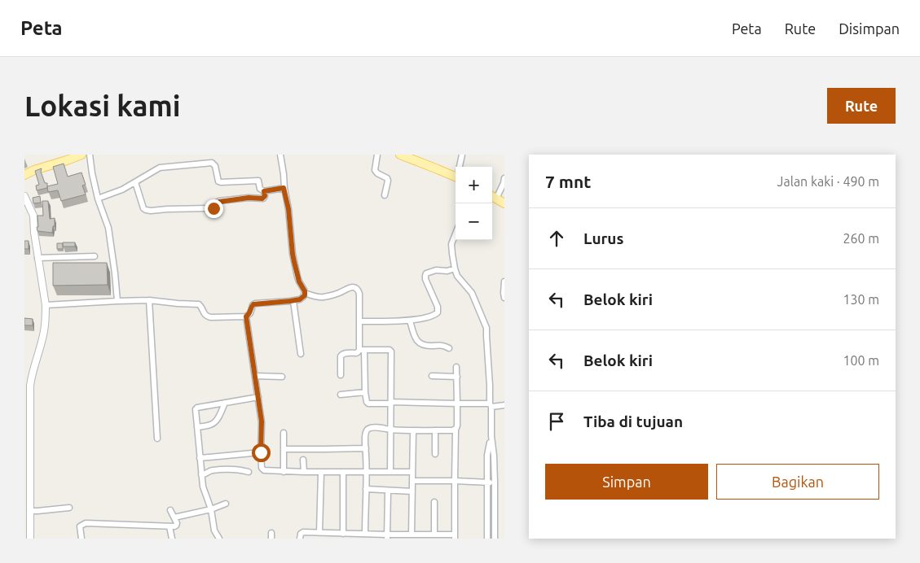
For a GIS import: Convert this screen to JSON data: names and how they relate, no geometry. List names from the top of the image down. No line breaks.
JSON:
{"page":{"header":"Peta","nav":["Peta","Rute","Disimpan"],"buttons":["Rute",["Simpan","Bagikan"]],"title":"Lokasi kami","heading":["7 mnt","Jalan kaki · 490 m"],"map_buttons":["+","−"],"list":[["Lurus","260 m"],["Belok kiri","130 m"],["Belok kiri","100 m"],"Tiba di tujuan"]}}
